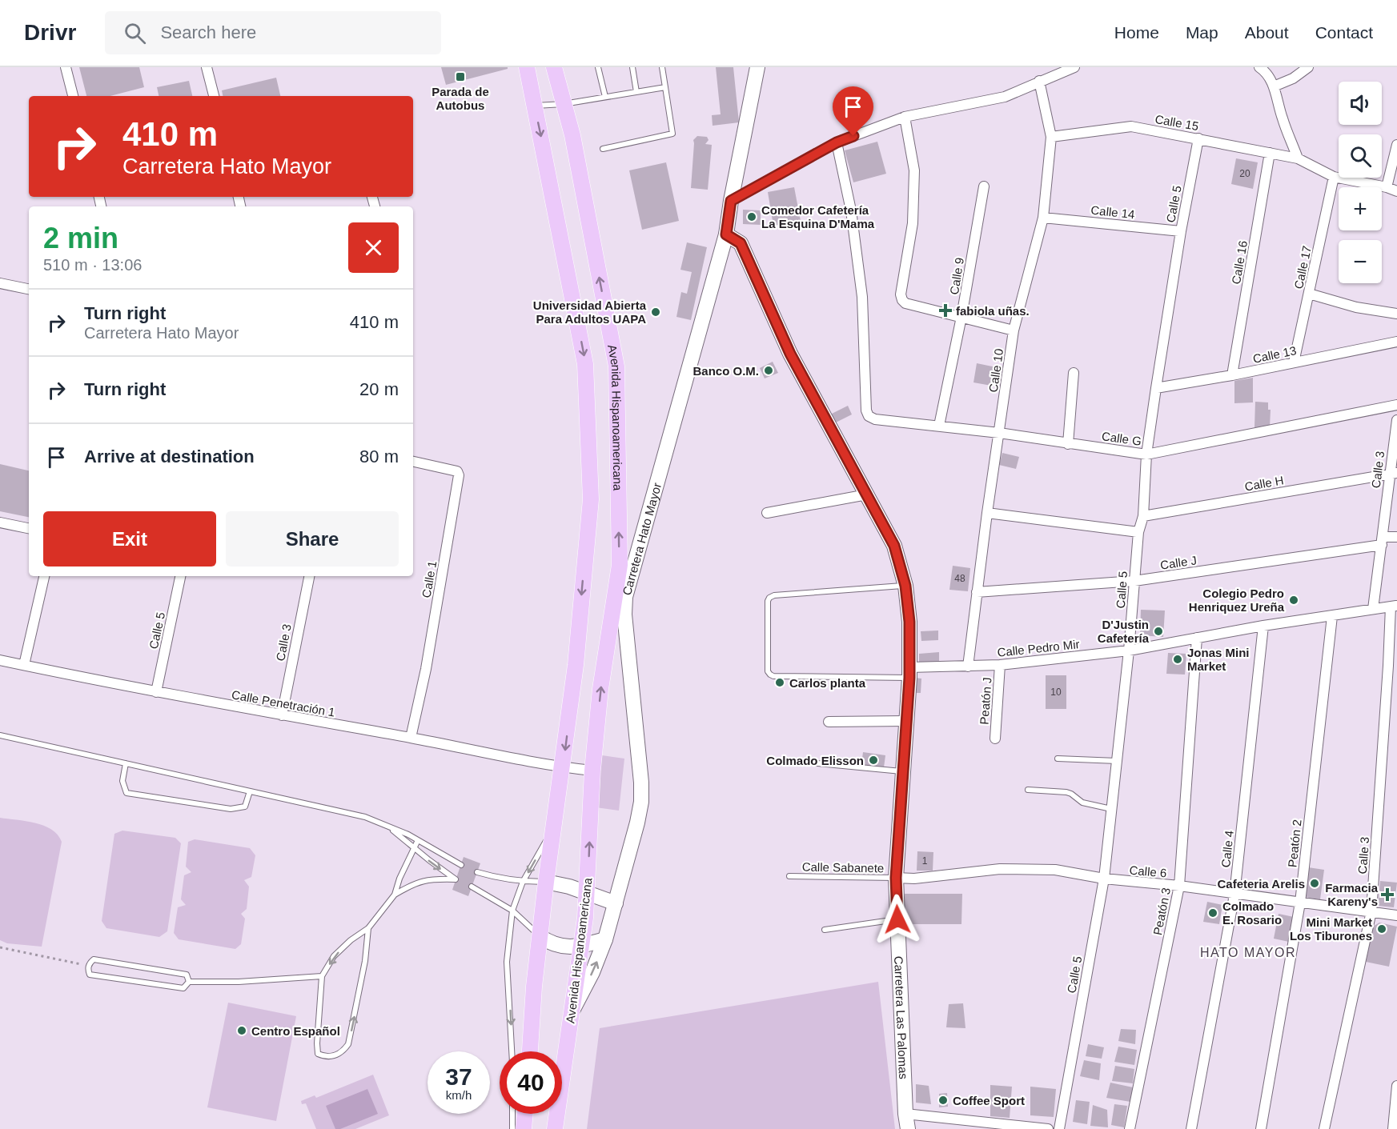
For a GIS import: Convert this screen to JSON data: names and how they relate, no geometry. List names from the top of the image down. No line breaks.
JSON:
{"streets":{"main road":["Avenida Hispanoamericana"],"street":["Calle 15","Calle 5","Calle 14","Calle 16","Calle 17","Calle 9","Calle 13","Calle 10","Calle G","Calle 3","Calle H","Carretera Hato Mayor","Calle J","Calle 1","Calle Pedro Mir","Peatón J","Calle Penetración 1","Peatón 2","Calle 4","Calle 6","Peatón 3","Carretera Las Palomas"],"lane":["Calle Sabanete"]},"crossings":[["Calle 15","Calle 5"],["Calle 15","Calle 16"],["Calle 15","Calle 17"],["Calle 15","Calle 10"],["Calle 5","Calle 14"],["Calle 5","Calle 13"],["Calle 5","Calle G"],["Calle 5","Calle H"],["Calle 5","Calle J"],["Calle 5","Calle Pedro Mir"],["Calle 5","Calle Penetración 1"],["Calle 5","Calle 6"],["Calle 14","Calle 10"],["Calle 16","Calle 13"],["Calle 17","Calle 13"],["Calle 9","Calle G"],["Calle 10","Calle G"],["Calle 10","Calle J"],["Calle 10","Calle Pedro Mir"],["Avenida Hispanoamericana","Carretera Hato Mayor"],["Calle 3","Calle H"],["Calle 3","Calle J"],["Calle 3","Calle Pedro Mir"],["Calle 3","Calle Penetración 1"],["Calle 3","Calle 6"],["Carretera Hato Mayor","Carretera Las Palomas"],["Calle 1","Calle Penetración 1"],["Calle Pedro Mir","Peatón J"],["Calle Pedro Mir","Peatón 2"],["Calle Pedro Mir","Calle 4"],["Calle Pedro Mir","Peatón 3"],["Calle Pedro Mir","Carretera Las Palomas"],["Peatón 2","Calle 6"],["Calle 4","Calle 6"],["Calle Sabanete","Calle 6"],["Calle Sabanete","Carretera Las Palomas"],["Calle 6","Peatón 3"],["Calle 6","Carretera Las Palomas"]],"districts":["HATO MAYOR"],"places":{"transit":["Parada de Autobus"],"other":["Comedor Cafetería La Esquina D'Mama","Universidad Abierta Para Adultos UAPA","Banco O.M.","Colegio Pedro Henriquez Ureña","D'Justin Cafetería","Jonas Mini Market","Carlos planta","Colmado Elisson","Cafeteria Arelis","Colmado E. Rosario","Mini Market Los Tiburones","Centro Español","Coffee Sport"],"health":["fabiola uñas.","Farmacia Kareny's"]},"house_numbers":["20","48","10","1"],"page":{"header":"Drivr","search":"Search here","nav":["Home","Map","About","Contact"],"map_buttons":["+","−"],"turn":["410 m","Carretera Hato Mayor"],"heading":["2 min","510 m · 13:06"],"list":[{"name":"Turn right","note":"Carretera Hato Mayor","value":"410 m"},{"name":"Turn right","value":"20 m"},{"name":"Arrive at destination","value":"80 m"}],"buttons":["Exit","Share"],"speed":"37 km/h","limit":"40"}}
